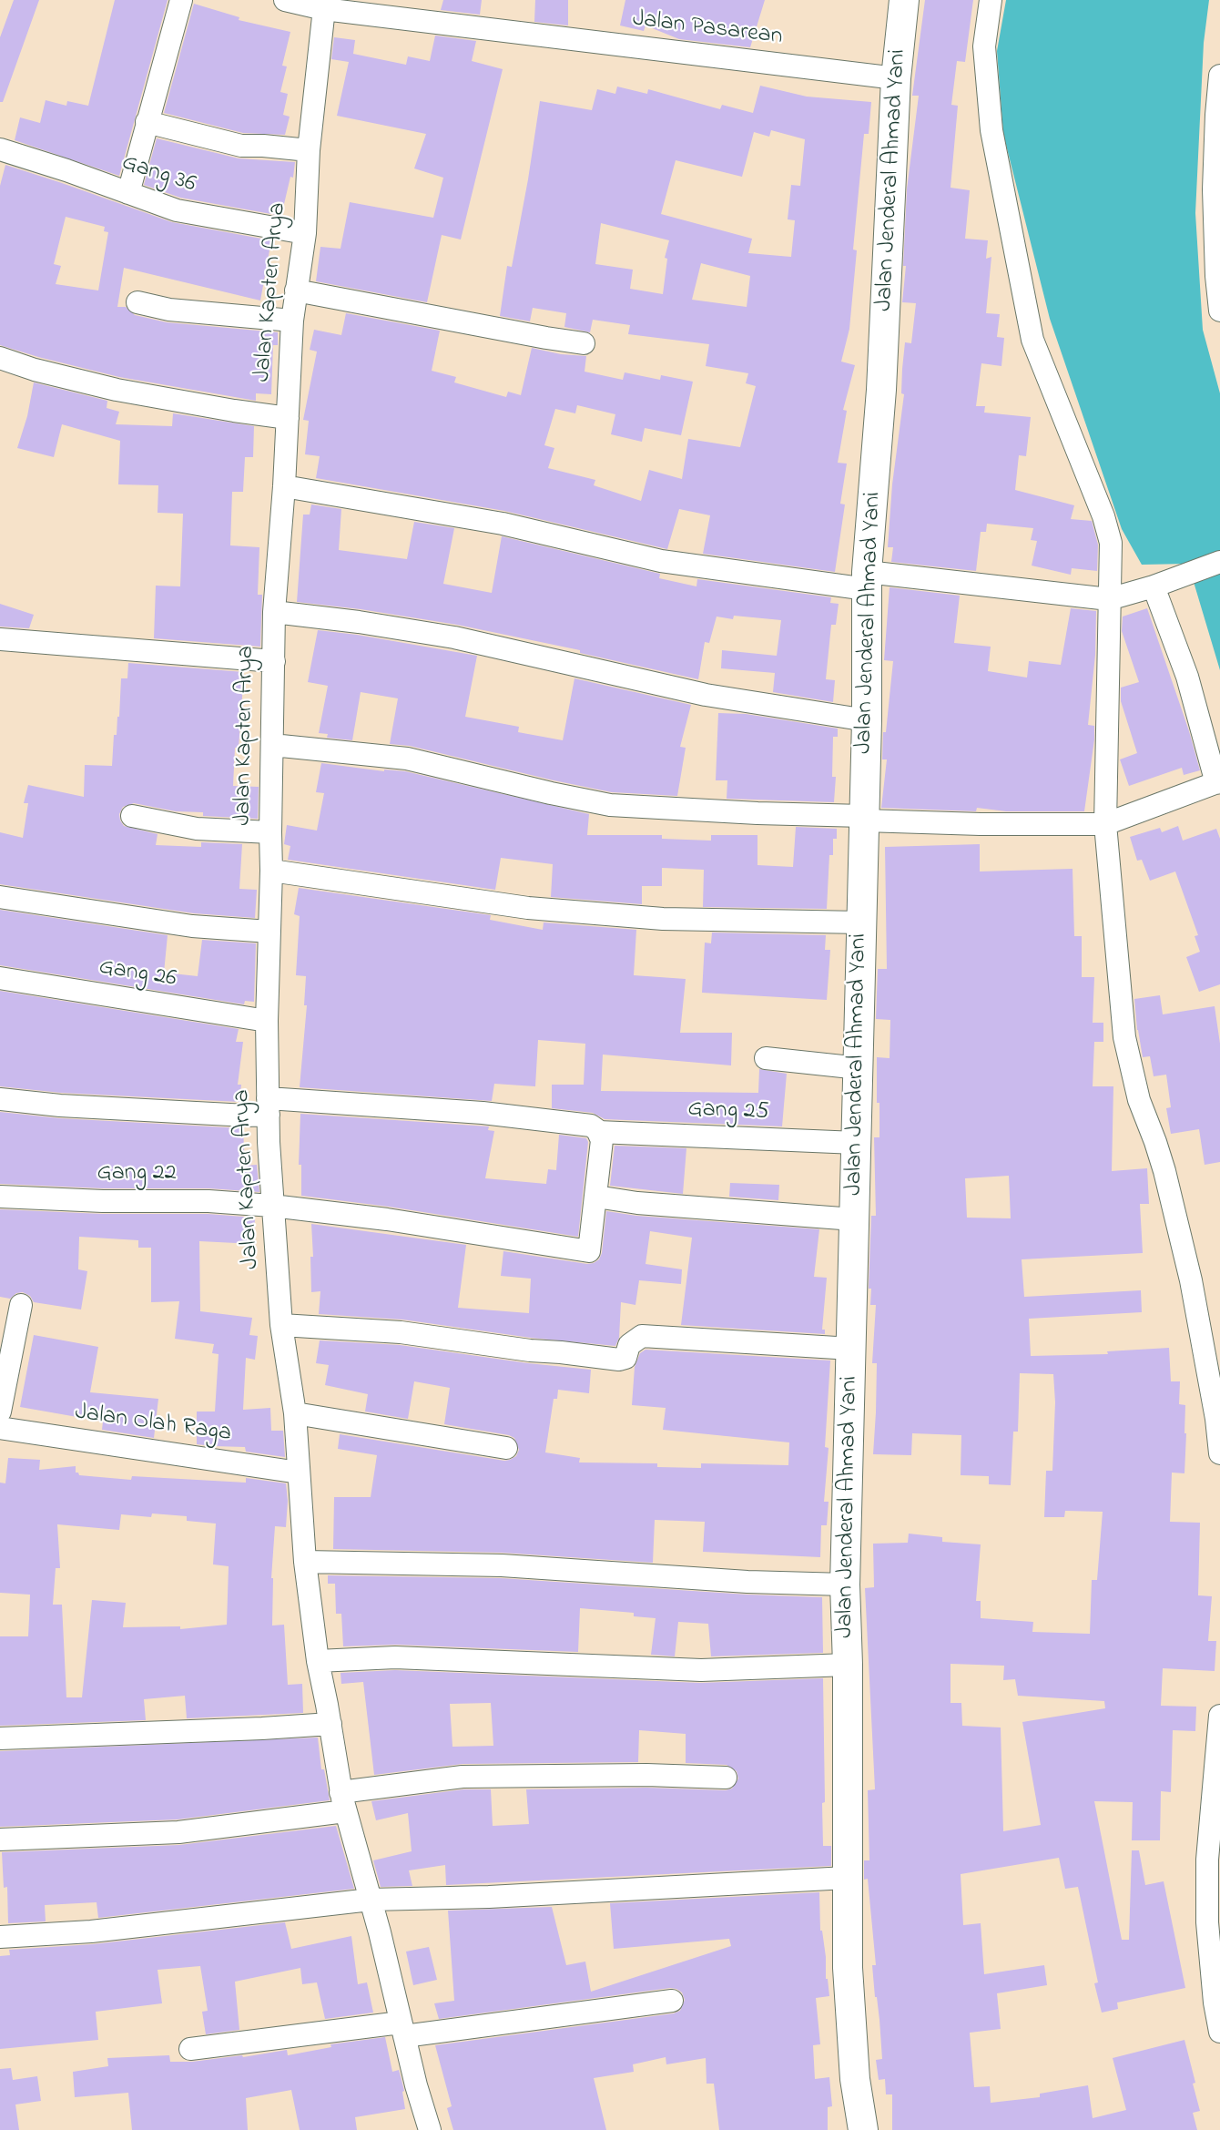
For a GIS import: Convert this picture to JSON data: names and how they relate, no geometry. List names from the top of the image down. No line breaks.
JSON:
{"streets":{"main road":["Jalan Jenderal Ahmad Yani"],"street":["Jalan Pasarean","Gang 36","Jalan Kapten Arya","Gang 26","Gang 25","Gang 22","Jalan Olah Raga"]},"crossings":[["Jalan Pasarean","Jalan Jenderal Ahmad Yani"],["Jalan Pasarean","Jalan Kapten Arya"],["Gang 36","Jalan Kapten Arya"],["Jalan Jenderal Ahmad Yani","Gang 25"],["Jalan Kapten Arya","Gang 26"],["Jalan Kapten Arya","Gang 25"],["Jalan Kapten Arya","Gang 22"],["Jalan Kapten Arya","Jalan Olah Raga"]]}
